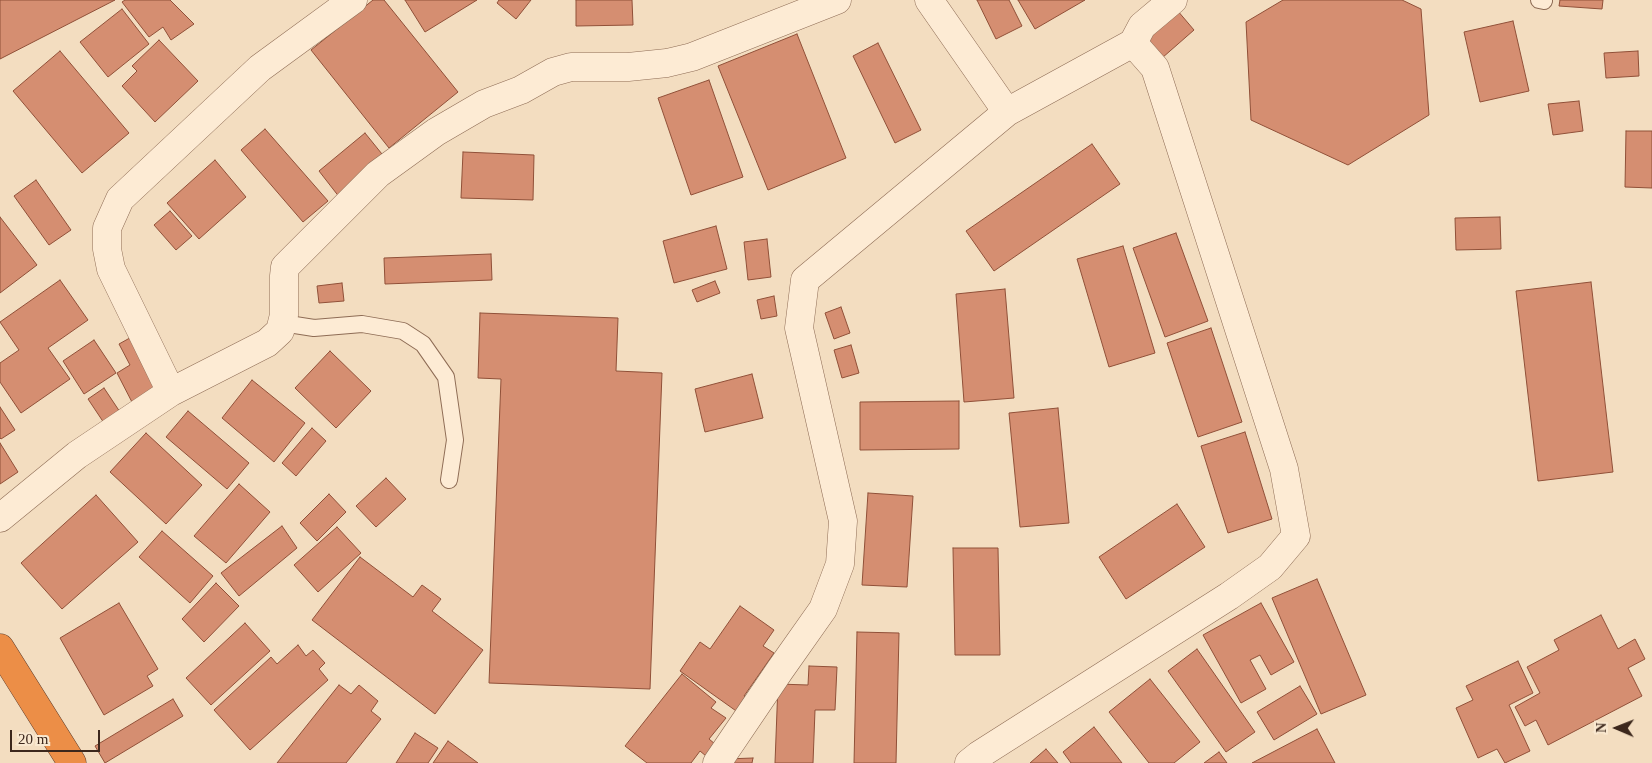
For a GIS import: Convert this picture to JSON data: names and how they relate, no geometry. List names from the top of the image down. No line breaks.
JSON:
{"scale_bar":"20 m","north":"left"}
